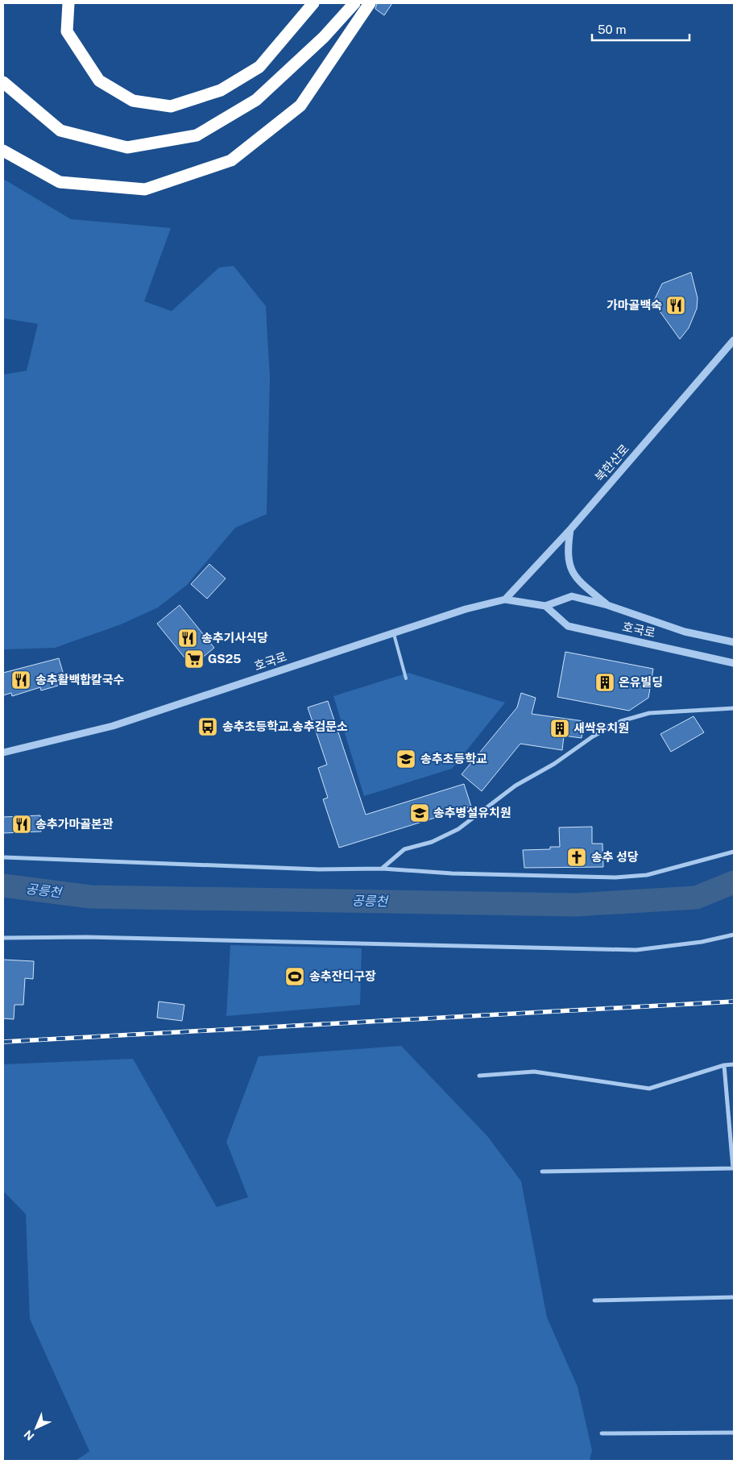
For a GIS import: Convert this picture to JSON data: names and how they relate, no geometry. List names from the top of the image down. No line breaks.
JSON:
{"streets":{"street":["북한산로","호국로"]},"crossings":[["북한산로","호국로"]],"water":["공릉천"],"places":{"restaurant":["가마골백숙","송추기사식당","송추활백합칼국수","송추가마골본관"],"supermarket":["GS25"],"building":["온유빌딩","새싹유치원"],"bus stop":["송추초등학교.송추검문소"],"school or university":["송추초등학교","송추병설유치원"],"church":["송추 성당"],"sports":["송추잔디구장"]},"scale_bar":"50 m","north":"bottom left"}
